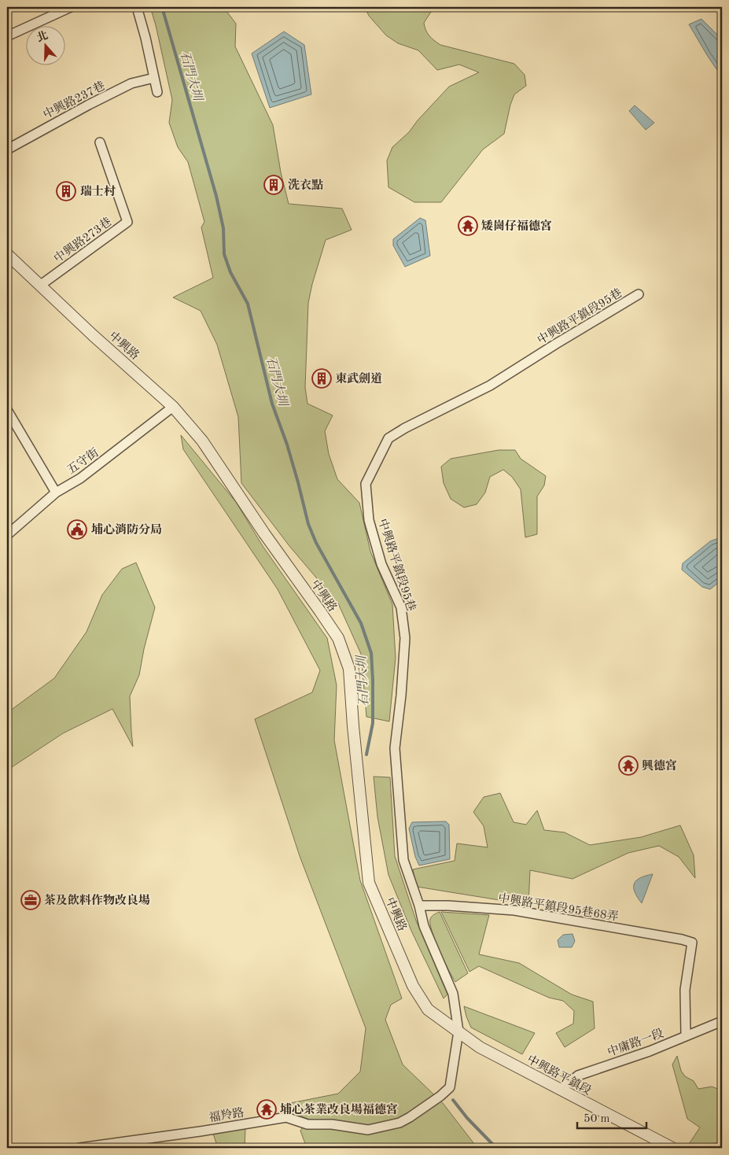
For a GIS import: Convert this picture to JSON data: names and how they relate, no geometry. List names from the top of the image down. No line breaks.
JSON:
{"streets":{"street":["中興路237巷","中興路273巷","中興路平鎮段95巷","中興路","五守街","中興路平鎮段95巷68弄","中庸路一段","中興路平鎮段","福羚路"]},"crossings":[["中興路273巷","中興路"],["中興路平鎮段95巷","中興路"],["中興路平鎮段95巷","中興路平鎮段95巷68弄"],["中興路平鎮段95巷","中興路平鎮段"],["中興路平鎮段95巷","福羚路"],["中興路","五守街"],["中興路","中興路平鎮段"],["中興路","福羚路"],["中興路平鎮段95巷68弄","中庸路一段"],["中庸路一段","中興路平鎮段"],["中興路平鎮段","福羚路"]],"water":["石門大圳"],"places":{"building":["洗衣點","瑞士村","東武劍道"],"temple":["矮崗仔福德宮","興德宮","埔心茶業改良場福德宮"],"public building":["埔心消防分局"],"office":["茶及飲料作物改良場"]},"scale_bar":"50 m","north":"top"}
